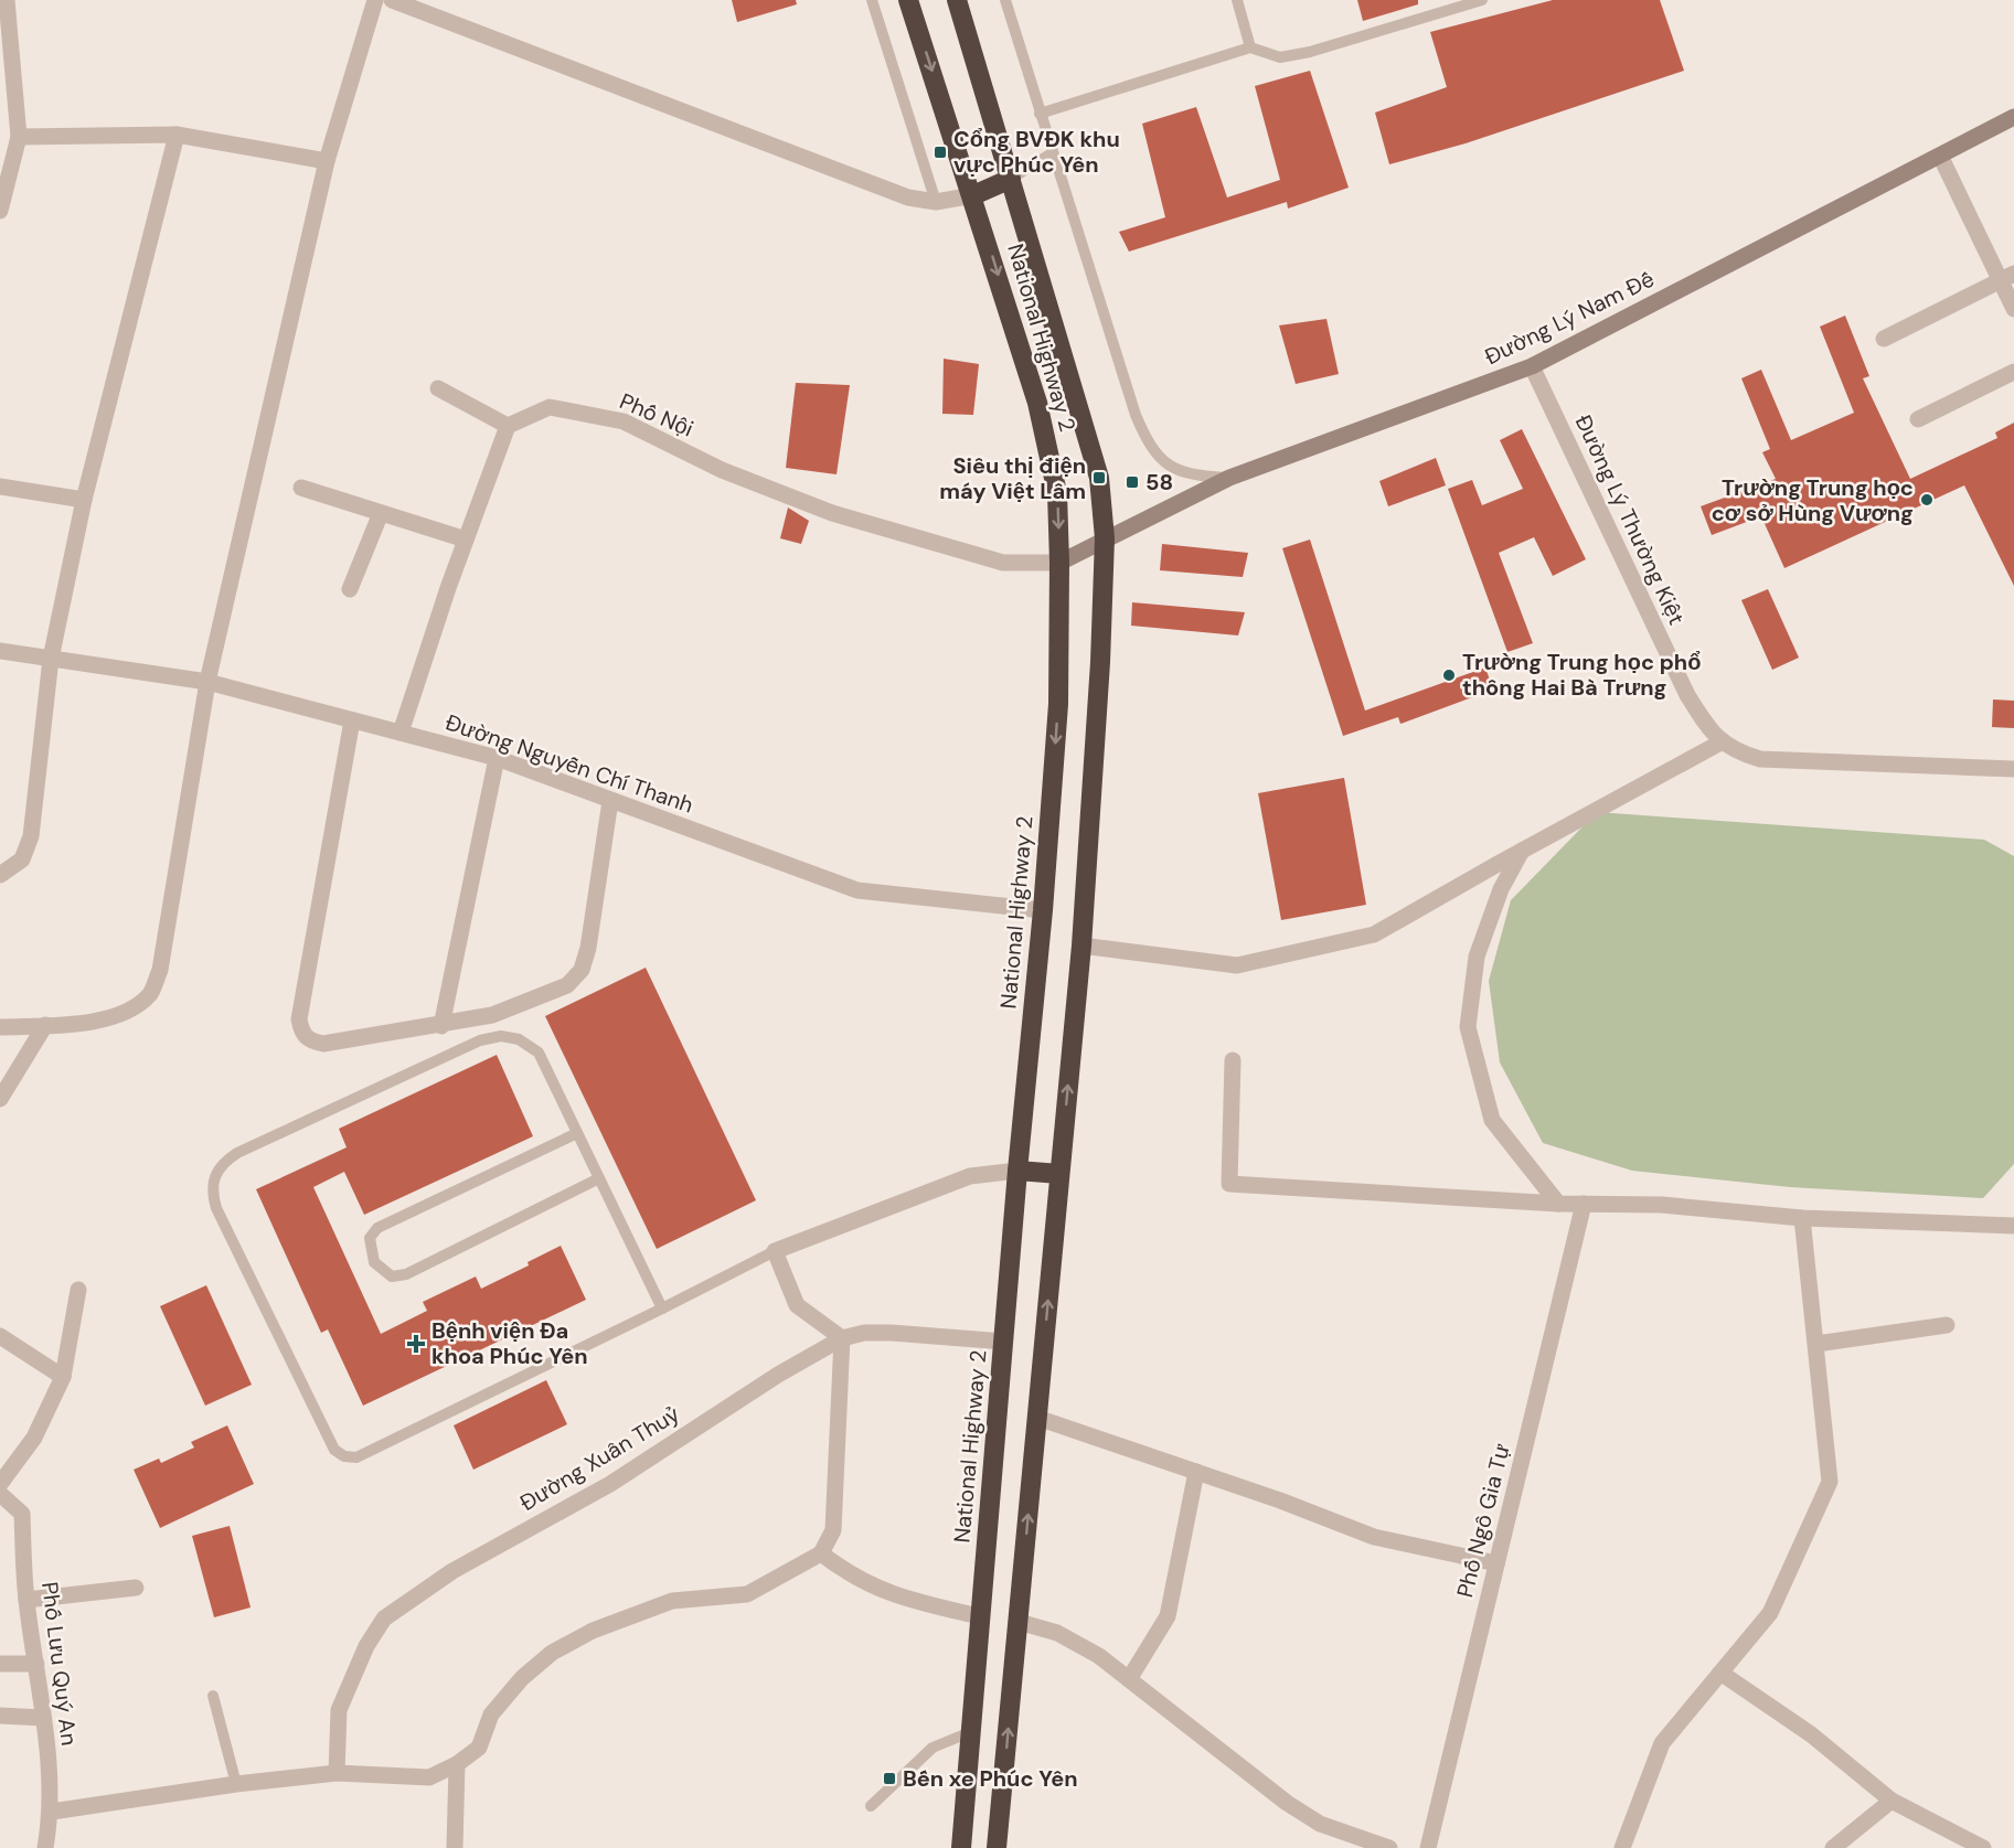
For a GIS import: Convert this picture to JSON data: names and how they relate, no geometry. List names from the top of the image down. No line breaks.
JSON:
{"streets":{"highway":["National Highway 2"],"street":["Đường Lý Nam Đế","Phố Nội","Đường Lý Thường Kiệt","Đường Nguyễn Chí Thanh","Đường Xuân Thuỷ","Phố Ngô Gia Tự","Phố Lưu Quý An"]},"crossings":[["Đường Lý Nam Đế","National Highway 2"],["Đường Lý Nam Đế","Phố Nội"],["Đường Lý Nam Đế","Đường Lý Thường Kiệt"],["National Highway 2","Phố Nội"],["National Highway 2","Đường Nguyễn Chí Thanh"],["National Highway 2","Đường Xuân Thuỷ"]],"places":{"transit":["Cổng BVĐK khu vực Phúc Yên","Siêu thị điện máy Việt Lâm","58","Bến xe Phúc Yên"],"other":["Trường Trung học cơ sở Hùng Vương","Trường Trung học phổ thông Hai Bà Trưng"],"health":["Bệnh viện Đa khoa Phúc Yên"]}}
